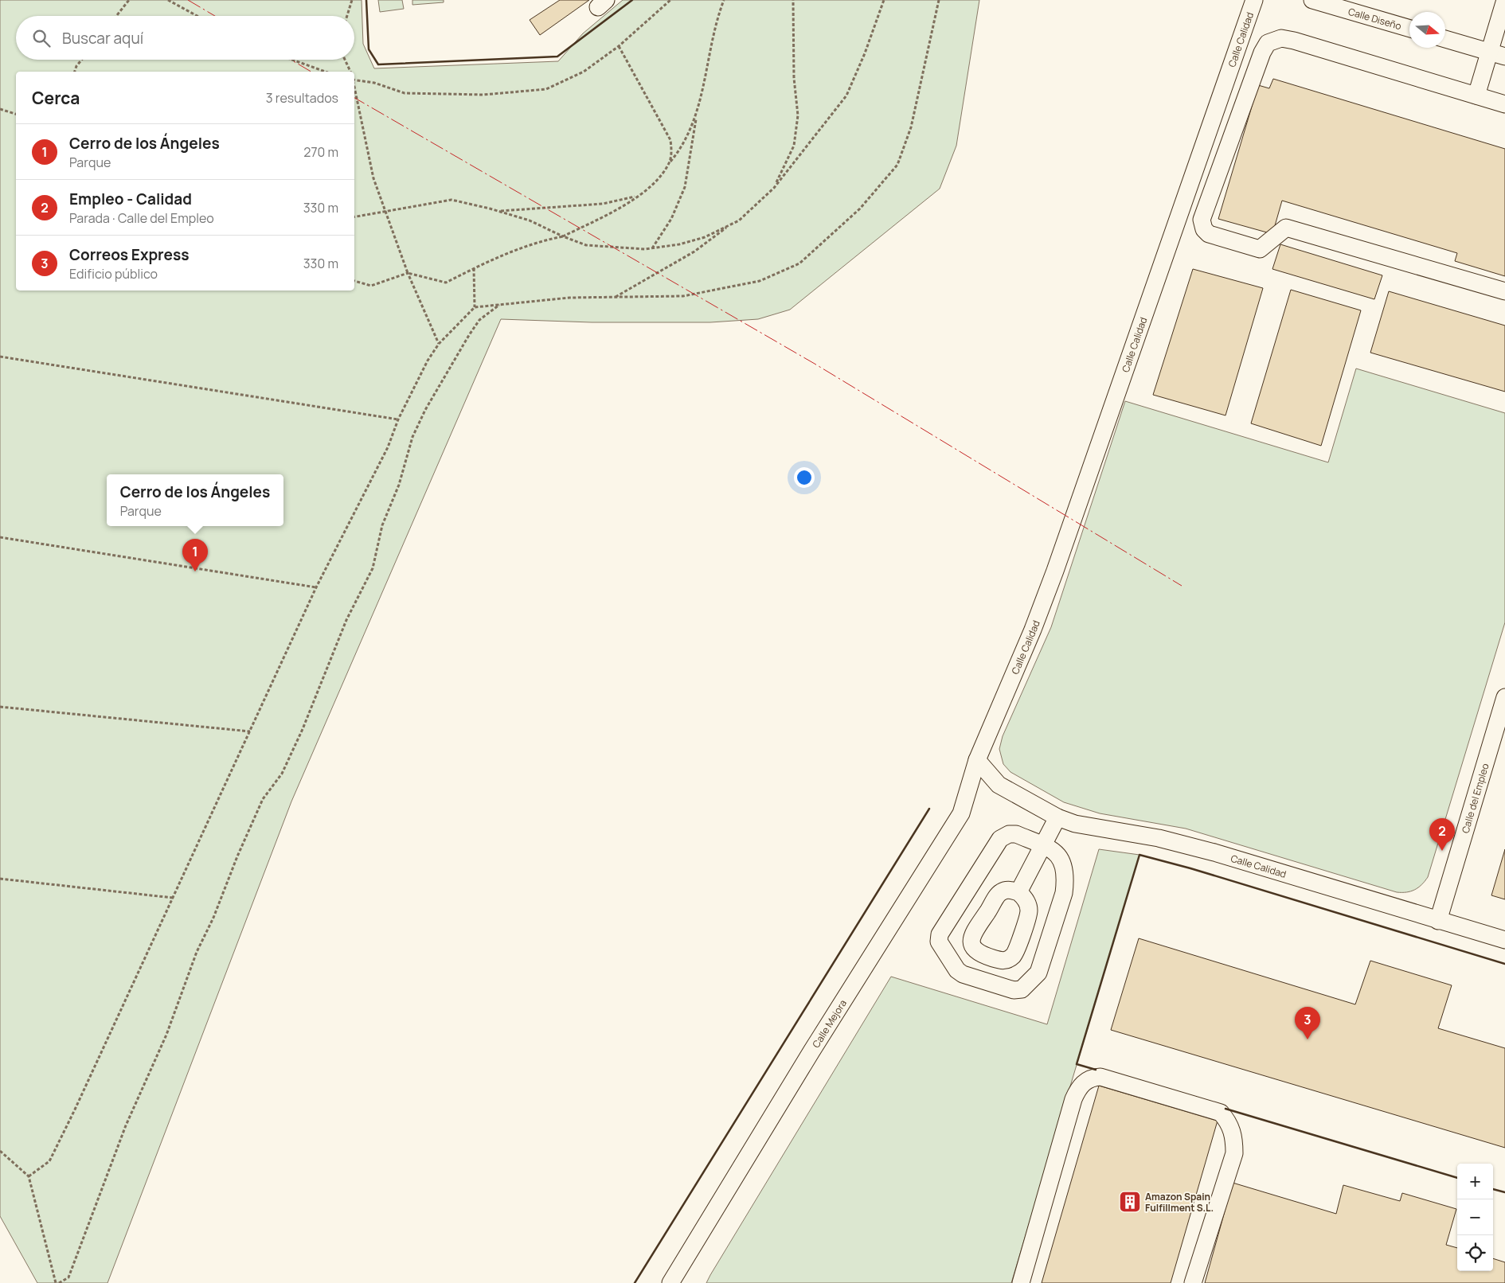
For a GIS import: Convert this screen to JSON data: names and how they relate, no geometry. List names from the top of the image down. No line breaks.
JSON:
{"streets":{"street":["Calle Diseño","Calle Calidad","Calle del Empleo","Calle Mejora"]},"crossings":[["Calle Calidad","Calle del Empleo"],["Calle Calidad","Calle Mejora"]],"places":{"building":["Amazon Spain Fulfillment S.L."]},"north":"right","page":{"search":"Buscar aquí","heading":["Cerca","3 resultados"],"list":[{"mark":"1","name":"Cerro de los Ángeles","note":"Parque","value":"270 m"},{"mark":"2","name":"Empleo - Calidad","note":"Parada · Calle del Empleo","value":"330 m"},{"mark":"3","name":"Correos Express","note":"Edificio público","value":"330 m"}],"popup":["Cerro de los Ángeles","Parque"],"pins":["1","2","3"],"map_buttons":["+","−"]}}
